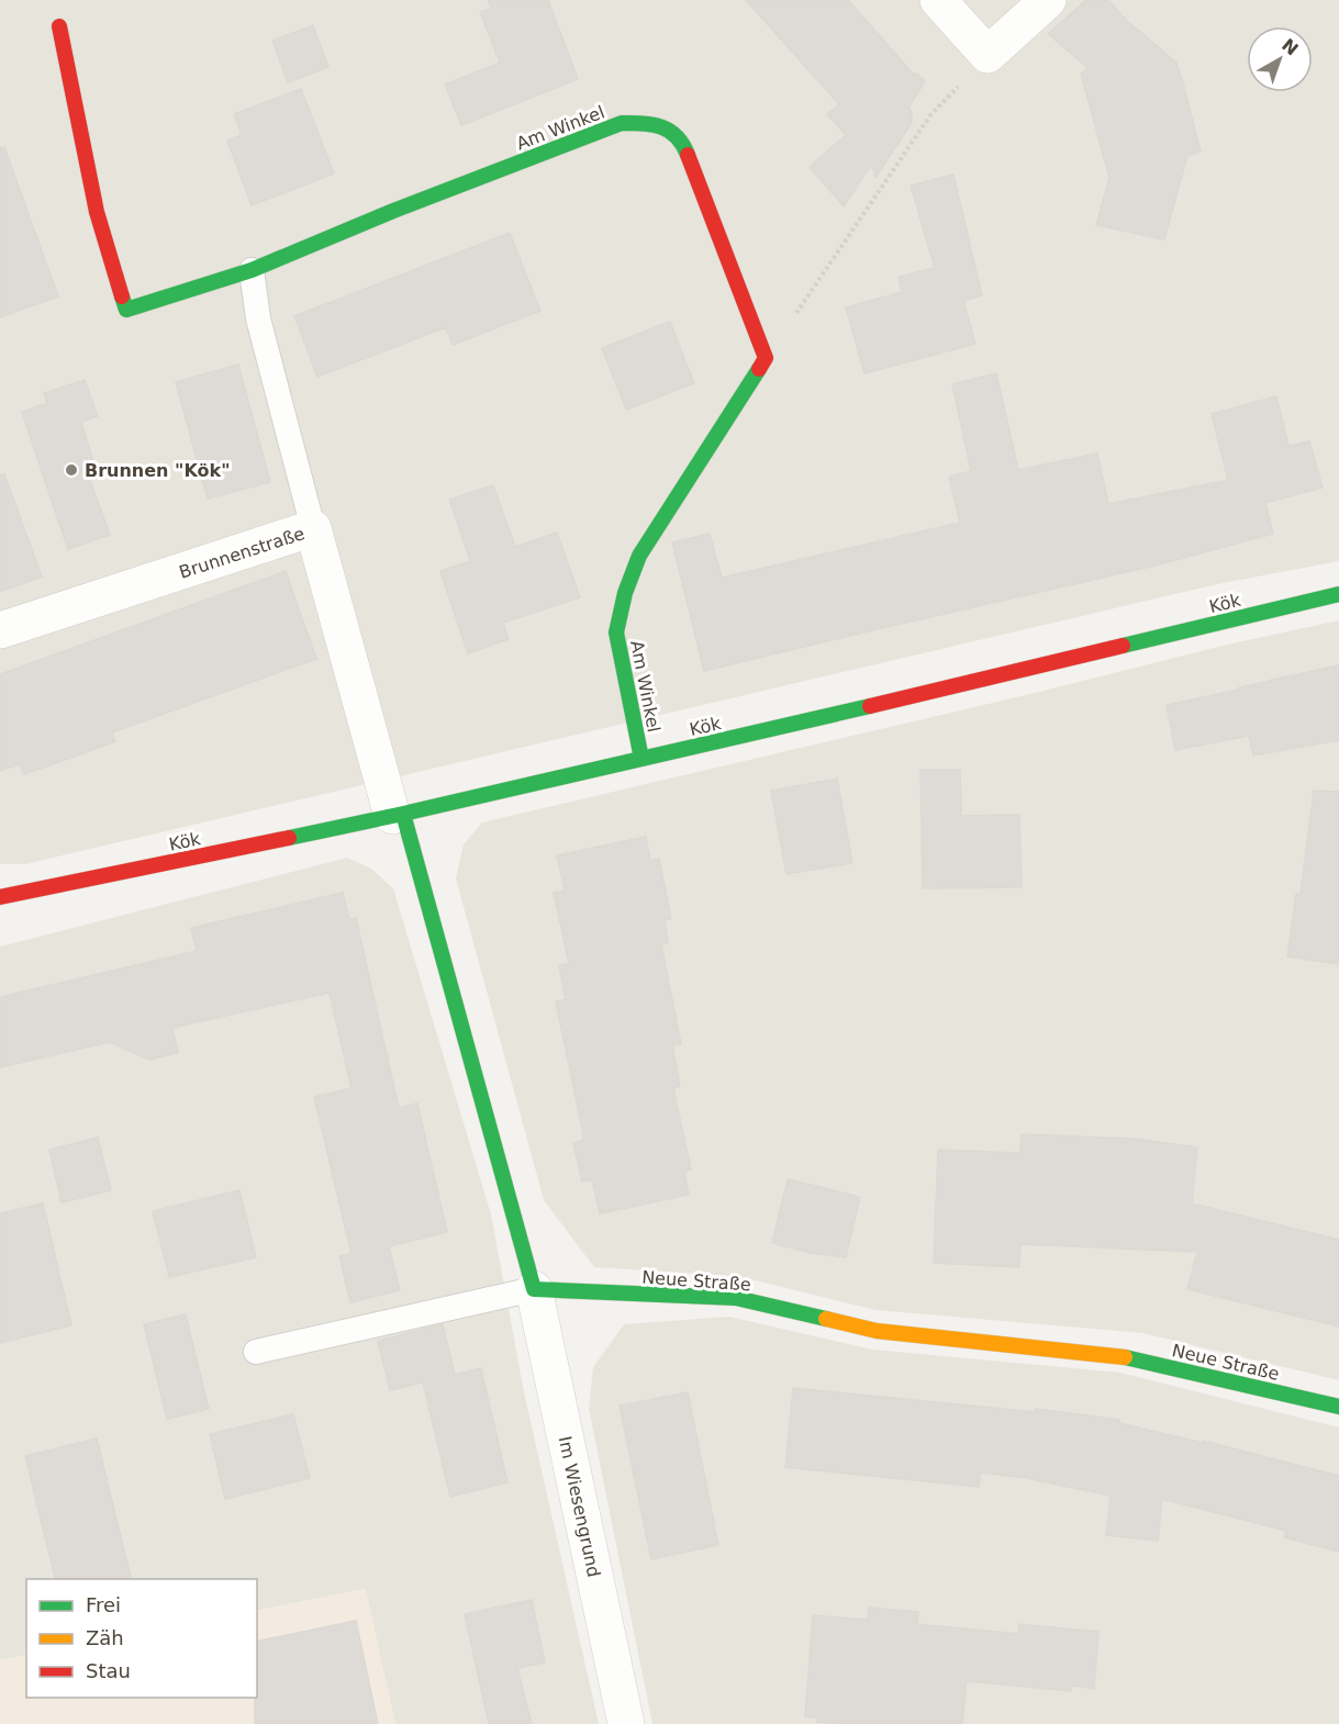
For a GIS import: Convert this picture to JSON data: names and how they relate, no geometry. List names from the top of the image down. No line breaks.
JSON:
{"streets":{"street":["Am Winkel","Brunnenstraße","Kök","Neue Straße","Im Wiesengrund"]},"crossings":[["Am Winkel","Kök"],["Brunnenstraße","Kök"],["Neue Straße","Im Wiesengrund"]],"places":["Brunnen \"Kök\""],"legend":["Frei","Zäh","Stau"],"north":"top right"}
